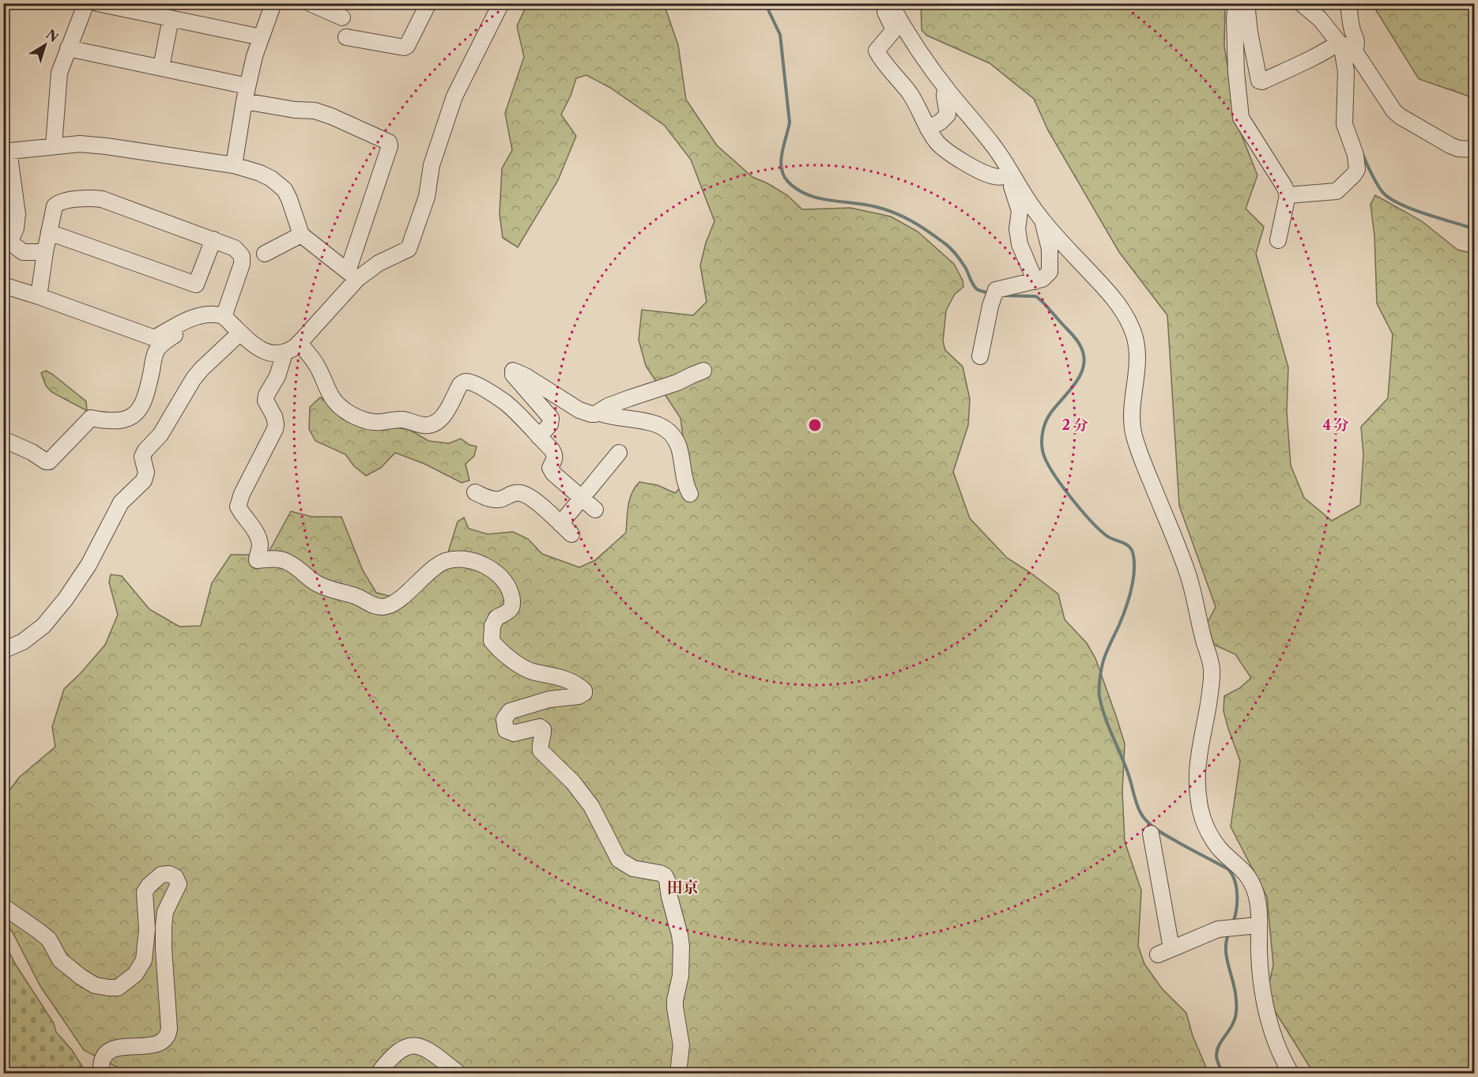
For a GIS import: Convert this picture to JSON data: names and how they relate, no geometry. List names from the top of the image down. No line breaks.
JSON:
{"districts":["田京"],"north":"top right","rings":["2 分","4 分"]}
